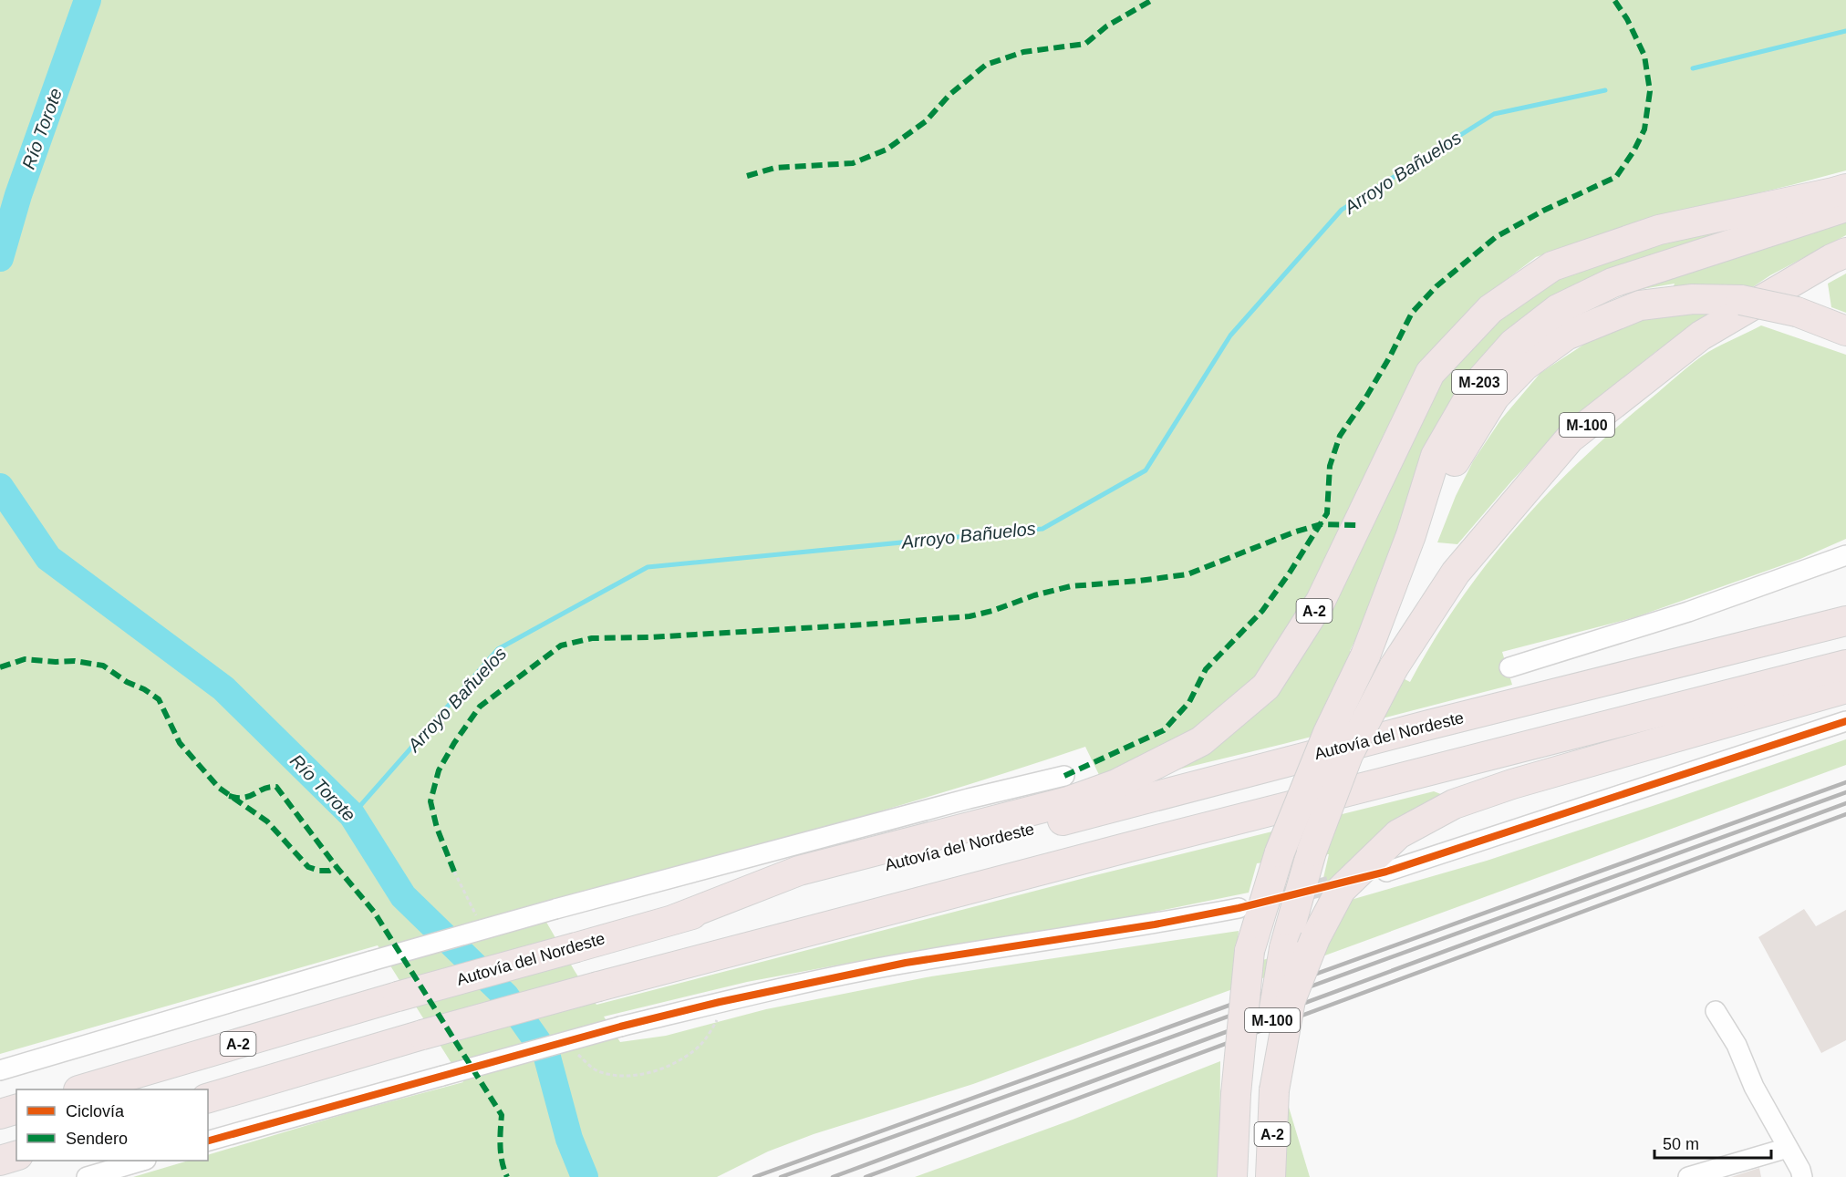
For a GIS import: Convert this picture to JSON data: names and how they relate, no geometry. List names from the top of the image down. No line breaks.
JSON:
{"streets":{"highway":["M-203","M-100","A-2","Autovía del Nordeste"]},"crossings":[["M-203","M-100"],["M-203","A-2"],["M-100","A-2"],["A-2","Autovía del Nordeste"]],"water":["Río Torote","Arroyo Bañuelos"],"legend":["Ciclovía","Sendero"],"scale_bar":"50 m"}
